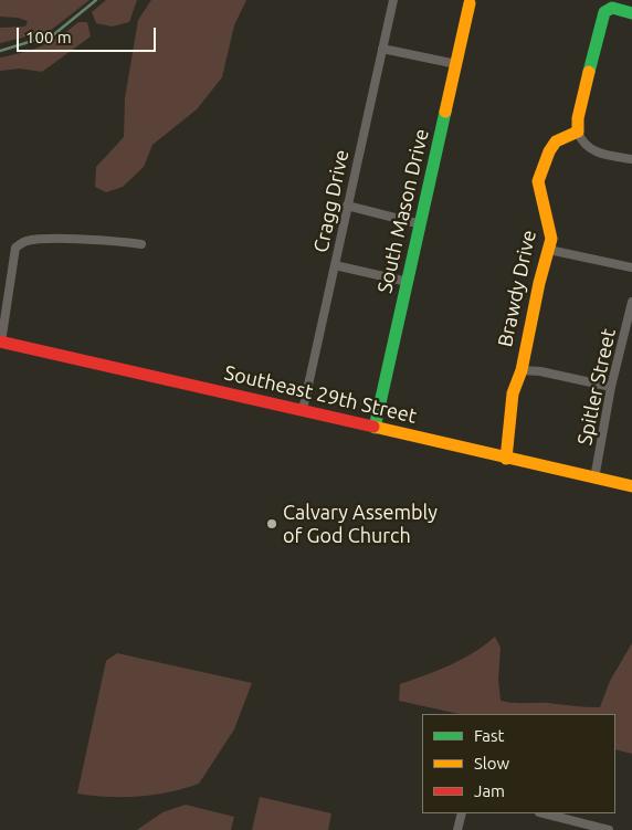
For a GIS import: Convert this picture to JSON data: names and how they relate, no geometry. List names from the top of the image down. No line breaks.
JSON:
{"streets":{"street":["Cragg Drive","South Mason Drive","Brawdy Drive","Spitler Street","Southeast 29th Street"]},"crossings":[["Cragg Drive","Southeast 29th Street"],["South Mason Drive","Southeast 29th Street"],["Brawdy Drive","Southeast 29th Street"],["Spitler Street","Southeast 29th Street"]],"places":["Calvary Assembly of God Church"],"legend":["Fast","Slow","Jam"],"scale_bar":"100 m"}
